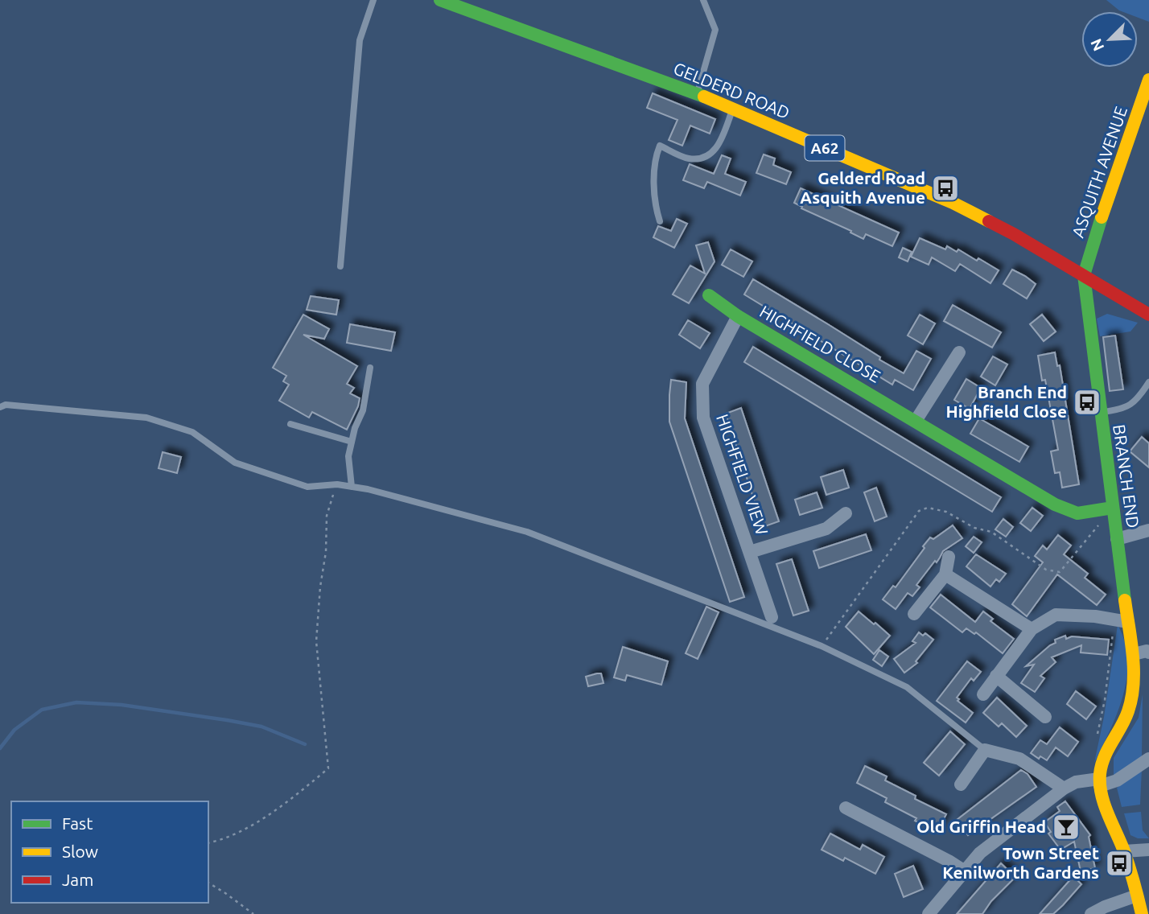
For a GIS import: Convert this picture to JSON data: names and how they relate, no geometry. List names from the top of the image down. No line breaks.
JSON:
{"streets":{"main road":["GELDERD ROAD","A62","ASQUITH AVENUE","HIGHFIELD CLOSE","BRANCH END"],"street":["HIGHFIELD VIEW"]},"crossings":[["GELDERD ROAD","ASQUITH AVENUE"],["GELDERD ROAD","BRANCH END"],["ASQUITH AVENUE","BRANCH END"],["HIGHFIELD CLOSE","HIGHFIELD VIEW"],["HIGHFIELD CLOSE","BRANCH END"]],"places":{"bus stop":["Gelderd Road Asquith Avenue","Branch End Highfield Close","Town Street Kenilworth Gardens"],"bar":["Old Griffin Head"]},"legend":["Fast","Slow","Jam"],"north":"bottom left"}
